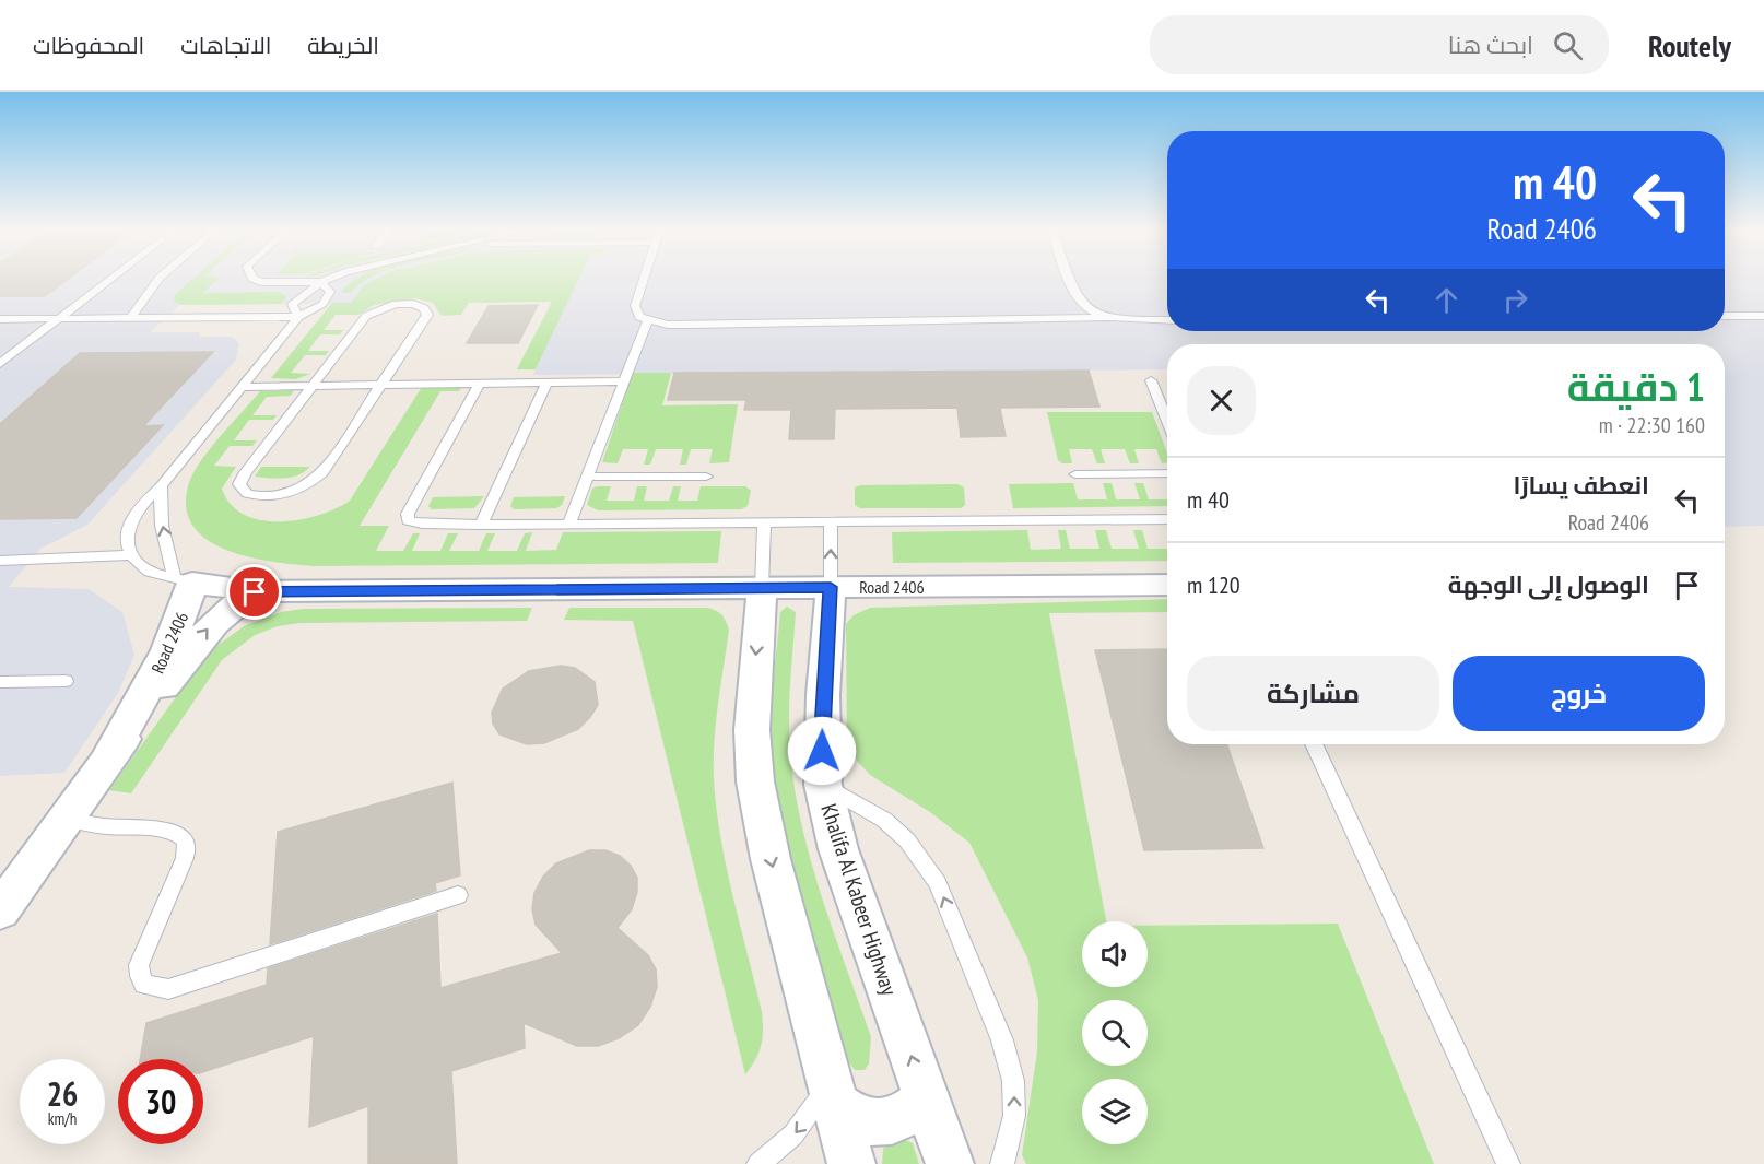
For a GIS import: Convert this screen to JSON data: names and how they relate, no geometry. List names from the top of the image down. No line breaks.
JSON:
{"streets":{"street":["Road 2406","Khalifa Al Kabeer Highway"]},"crossings":[["Road 2406","Khalifa Al Kabeer Highway"]],"page":{"header":"Routely","search":"ابحث هنا","nav":["الخريطة","الاتجاهات","المحفوظات"],"turn":["40 m","Road 2406"],"heading":["1 دقيقة","160 m · 22:30"],"list":[{"name":"انعطف يسارًا","note":"Road 2406","value":"40 m"},{"name":"الوصول إلى الوجهة","value":"120 m"}],"buttons":["خروج","مشاركة"],"speed":"26 km/h","limit":"30"}}
